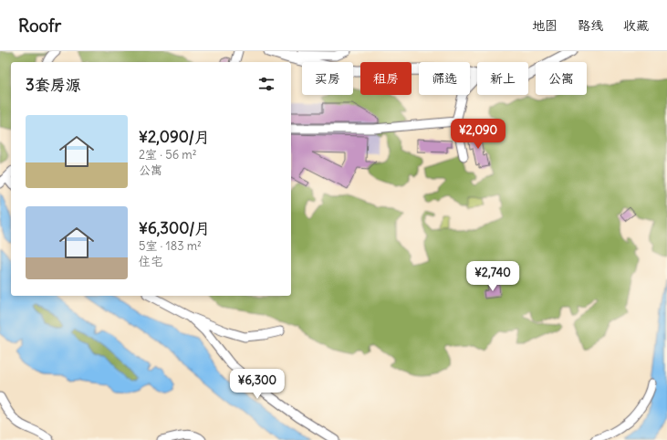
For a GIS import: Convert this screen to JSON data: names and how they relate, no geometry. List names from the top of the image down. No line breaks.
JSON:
{"page":{"header":"Roofr","nav":["地图","路线","收藏"],"chip":["买房","租房","筛选","新上","公寓"],"heading":"3套房源","list":[{"name":"¥2,090/月","note":"2室 · 56 m² · 公寓"},{"name":"¥6,300/月","note":"5室 · 183 m² · 住宅"}],"price":["¥2,090","¥2,740","¥6,300"]}}
